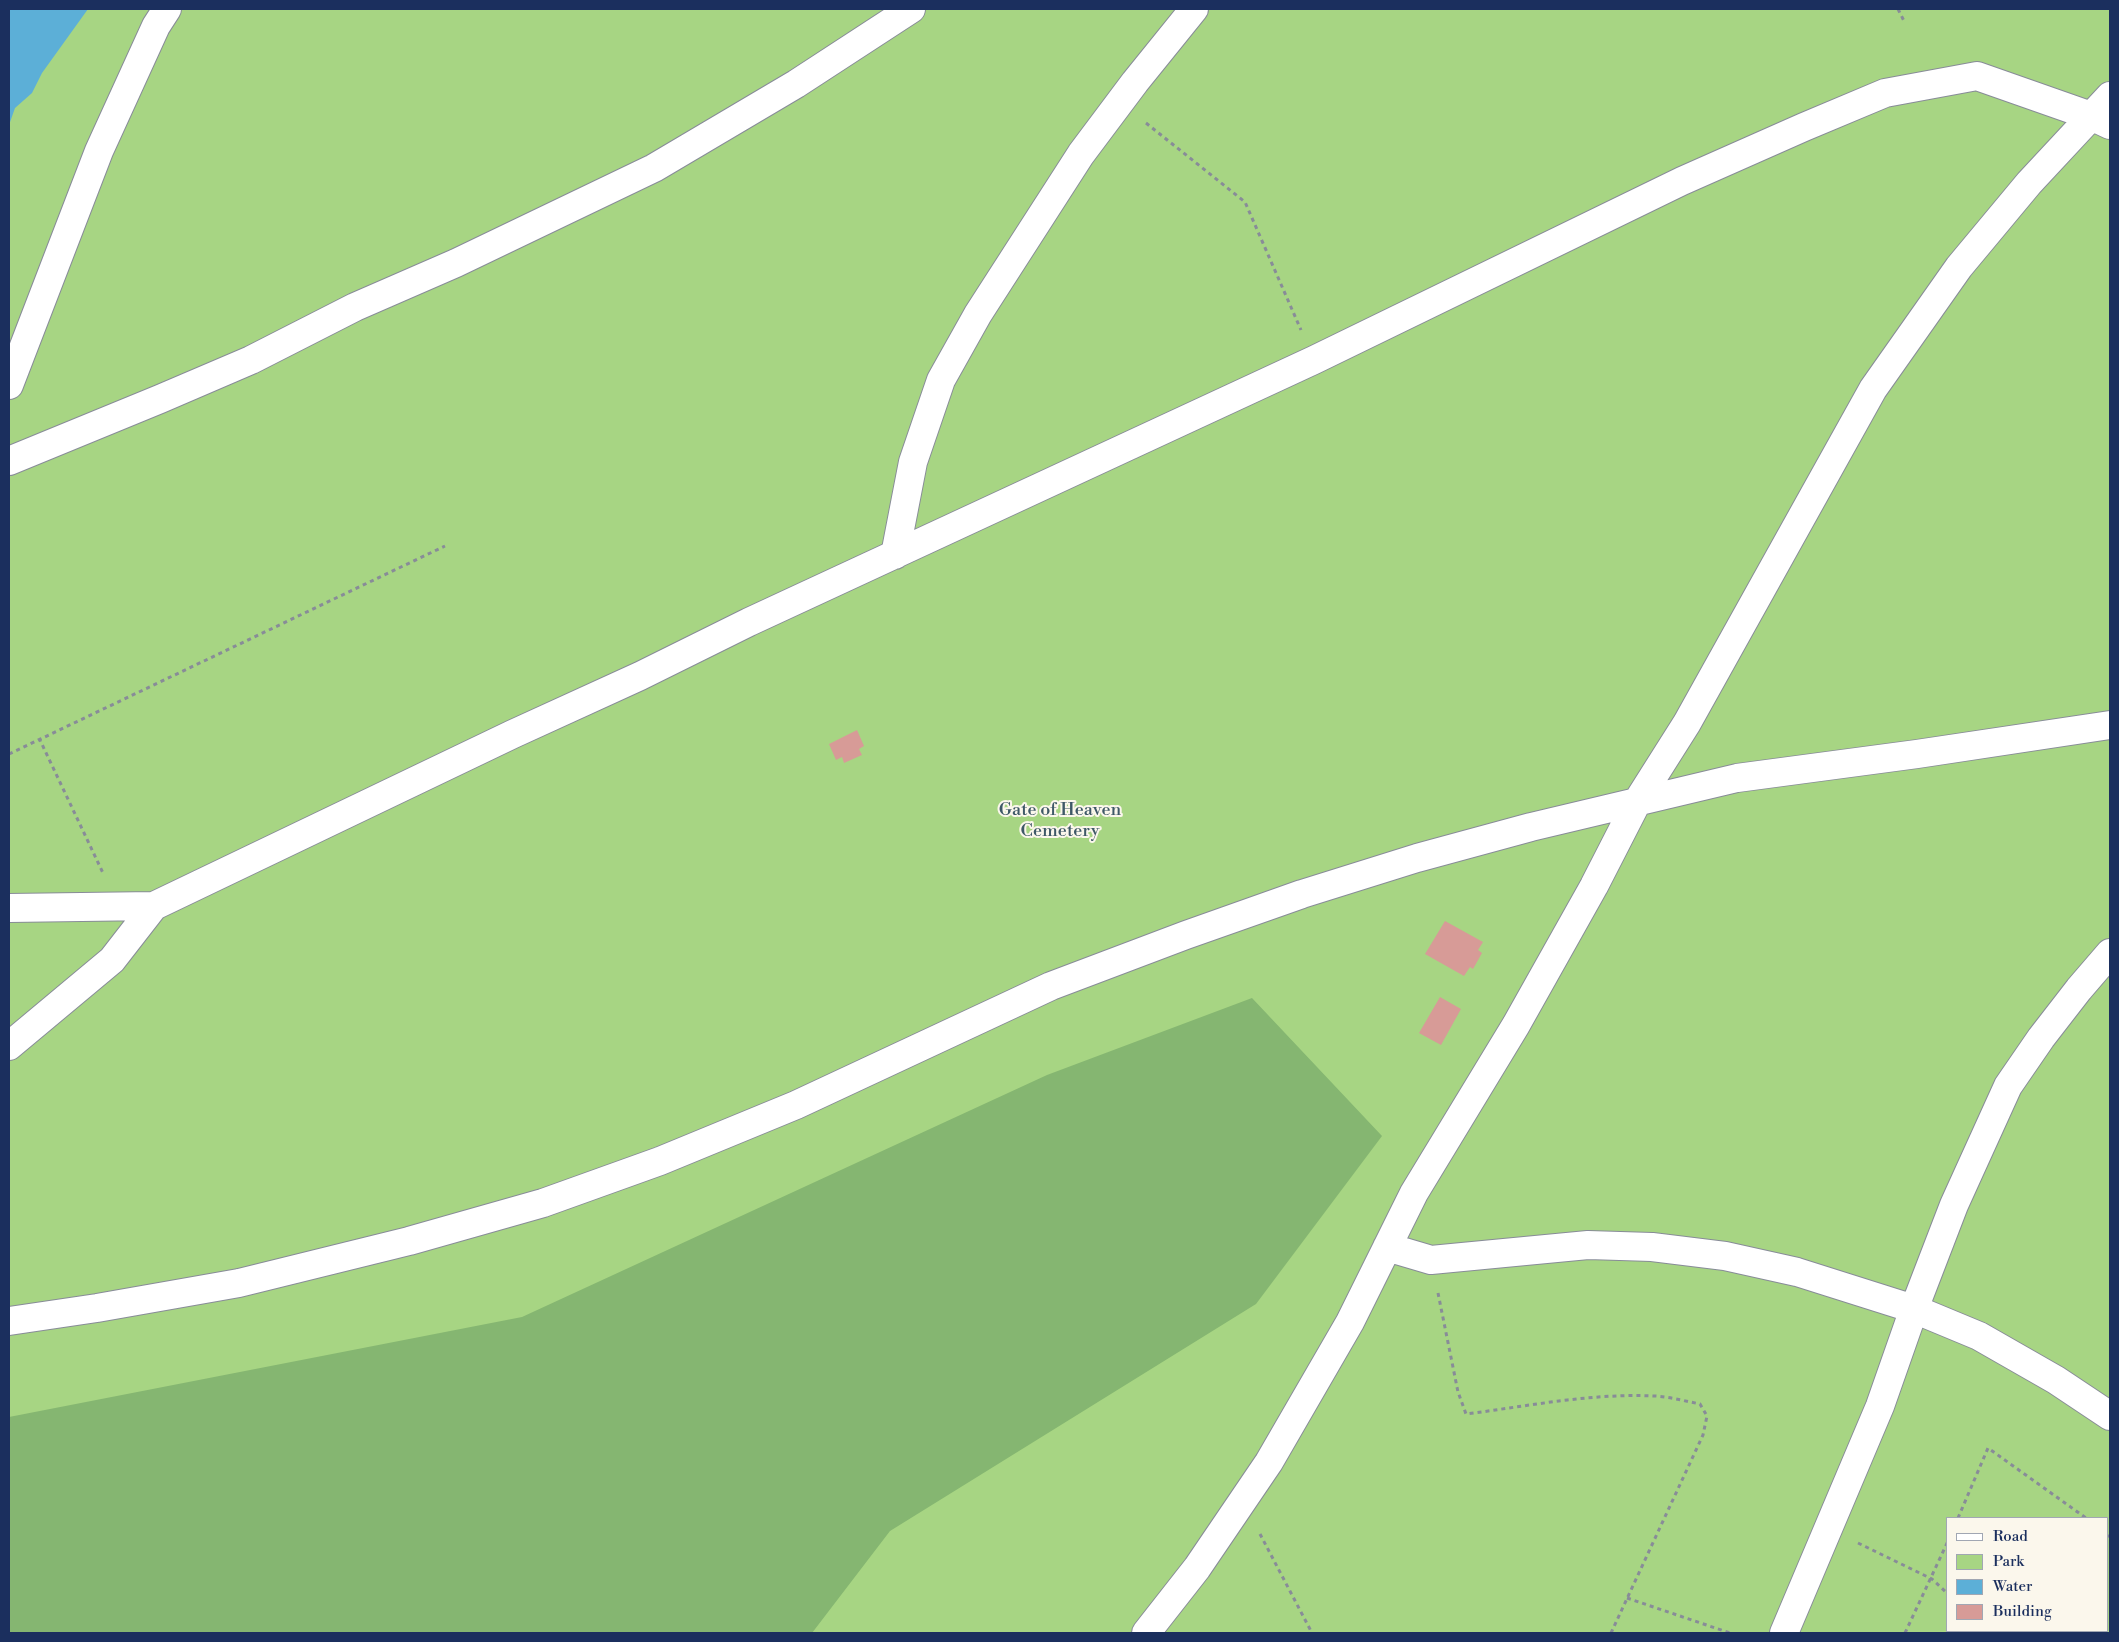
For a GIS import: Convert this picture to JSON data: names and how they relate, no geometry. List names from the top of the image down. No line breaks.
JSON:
{"parks":["Gate of Heaven Cemetery"],"legend":["Road","Park","Water","Building"]}
